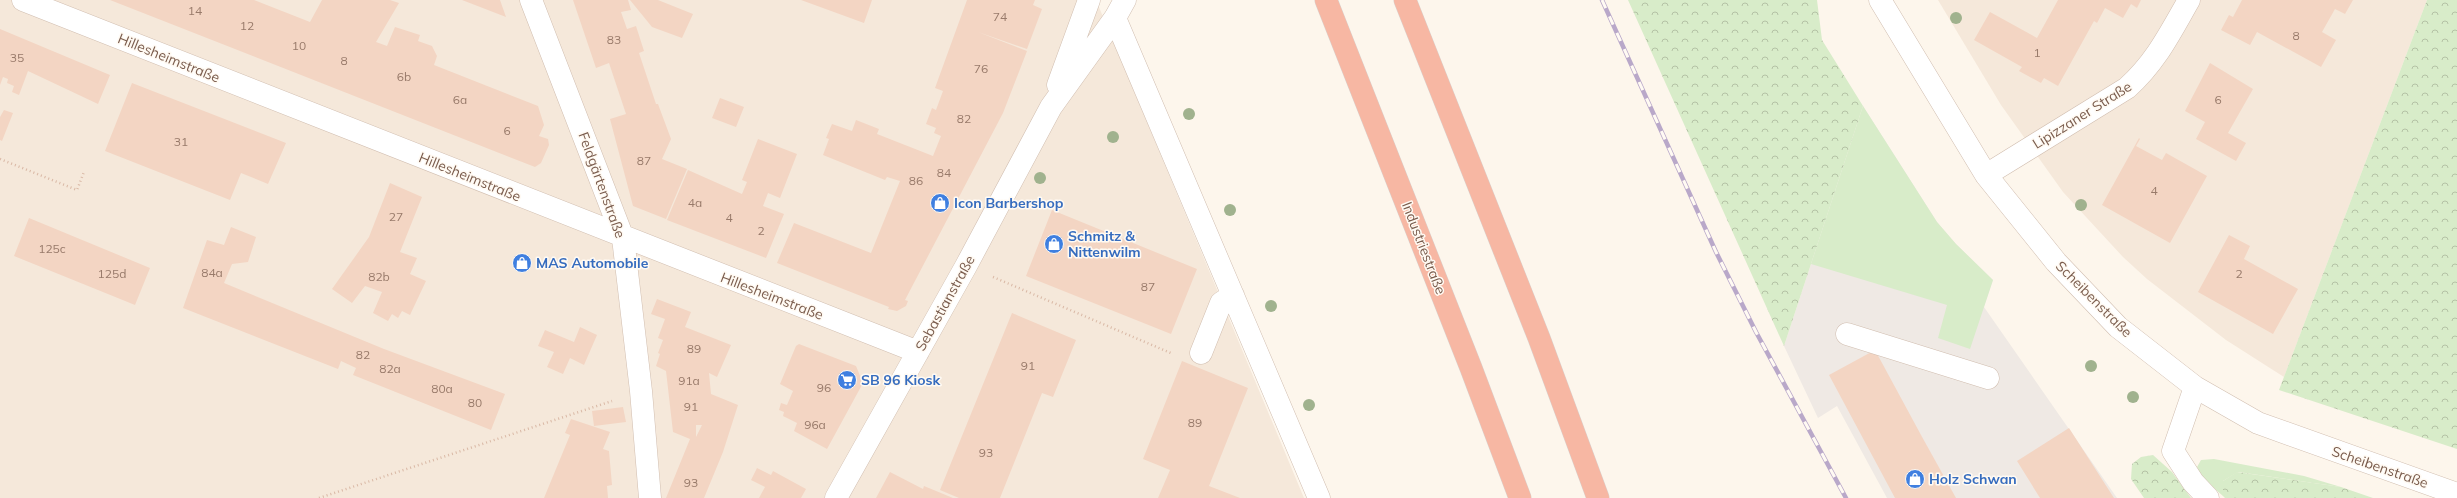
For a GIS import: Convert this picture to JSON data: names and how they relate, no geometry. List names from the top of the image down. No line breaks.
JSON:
{"streets":{"highway":["Industriestraße"],"street":["Hillesheimstraße","Lipizzaner Straße","Feldgärtenstraße","Scheibenstraße","Sebastianstraße"]},"crossings":[["Hillesheimstraße","Feldgärtenstraße"],["Hillesheimstraße","Sebastianstraße"],["Lipizzaner Straße","Scheibenstraße"]],"places":{"shop":["Icon Barbershop","Schmitz & Nittenwilm","MAS Automobile","Holz Schwan"],"supermarket":["SB 96 Kiosk"]},"house_numbers":["14","74","12","8","83","10","1","35","8","76","6b","6a","6","82","6","31","87","84","86","4","4a","27","4","2","125c","84a","125d","2","82b","87","89","82","91","82a","91a","96","80a","80","91","89","96a","93","93"]}
